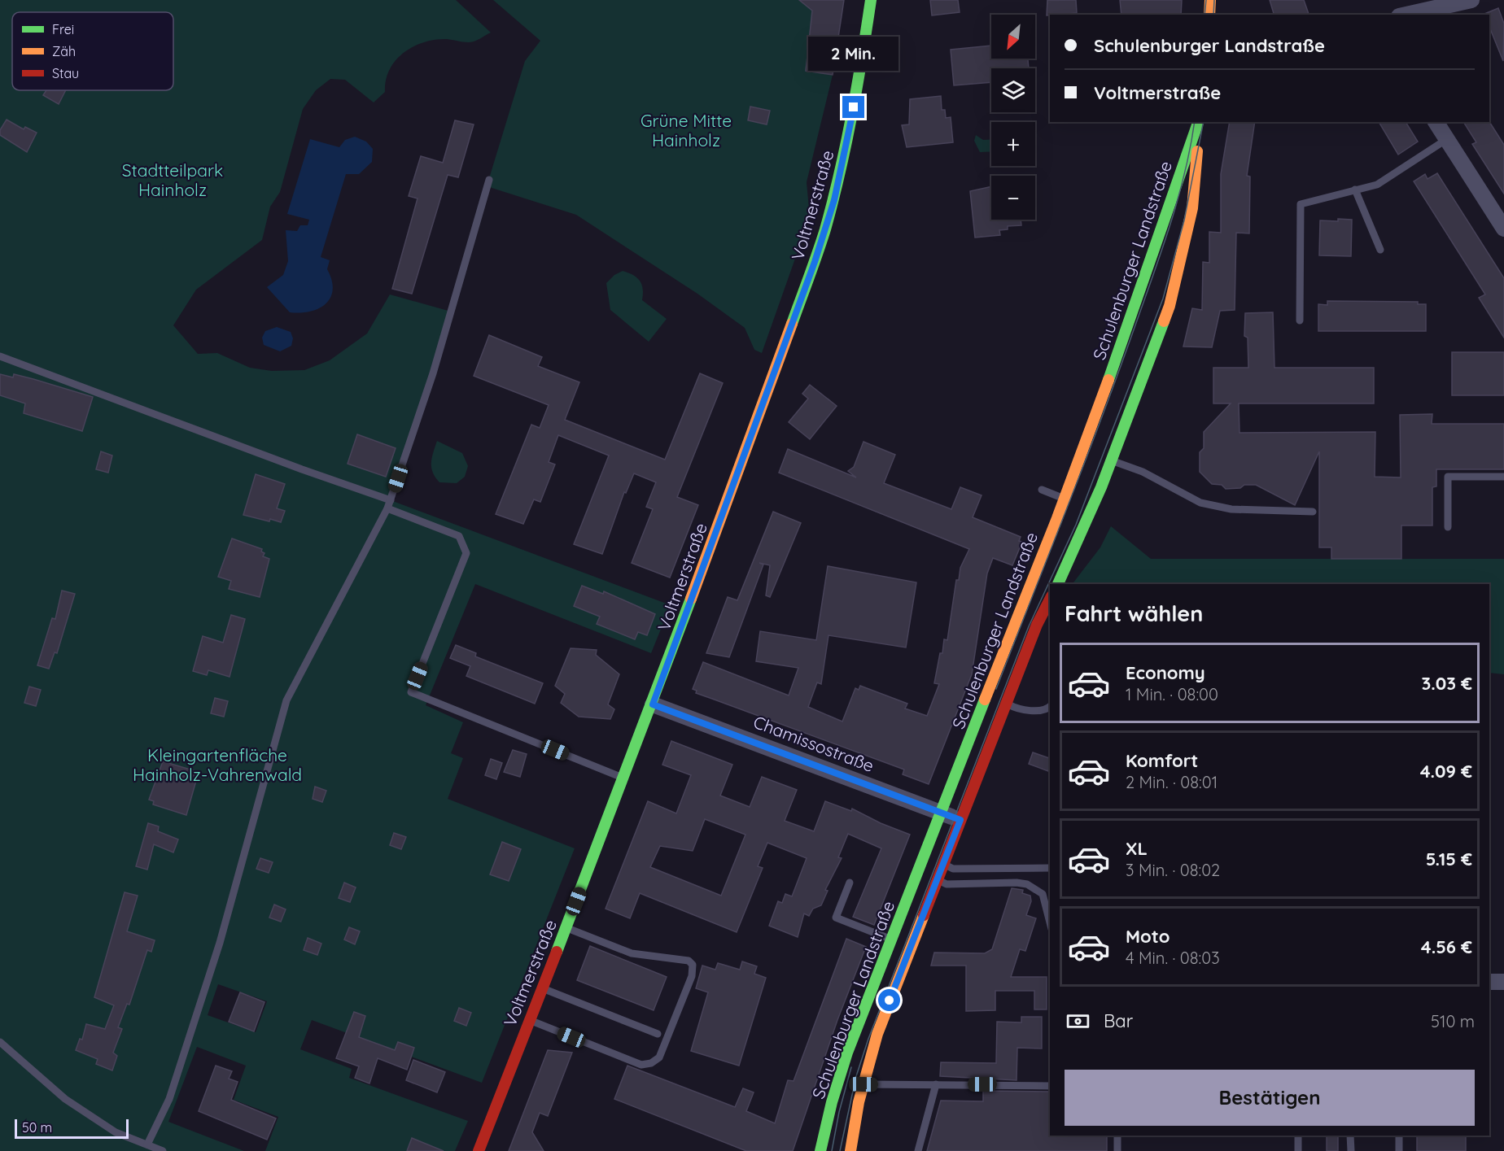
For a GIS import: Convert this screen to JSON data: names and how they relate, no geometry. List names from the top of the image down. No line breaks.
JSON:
{"streets":{"main road":["Voltmerstraße","Schulenburger Landstraße"],"street":["Chamissostraße"]},"crossings":[["Voltmerstraße","Chamissostraße"],["Schulenburger Landstraße","Chamissostraße"]],"parks":["Grüne Mitte Hainholz","Stadtteilpark Hainholz","Kleingartenfläche Hainholz-Vahrenwald"],"legend":["Frei","Zäh","Stau"],"scale_bar":"50 m","north":"bottom left","page":{"map_buttons":["+","−"],"banner":["Schulenburger Landstraße","Voltmerstraße"],"bubble":"2 Min.","heading":"Fahrt wählen","list":[{"name":"Economy","note":"1 Min. · 08:00","value":"3.03 €"},{"name":"Komfort","note":"2 Min. · 08:01","value":"4.09 €"},{"name":"XL","note":"3 Min. · 08:02","value":"5.15 €"},{"name":"Moto","note":"4 Min. · 08:03","value":"4.56 €"}],"pay":["Bar","510 m"],"buttons":"Bestätigen","scale":"50 m"}}
